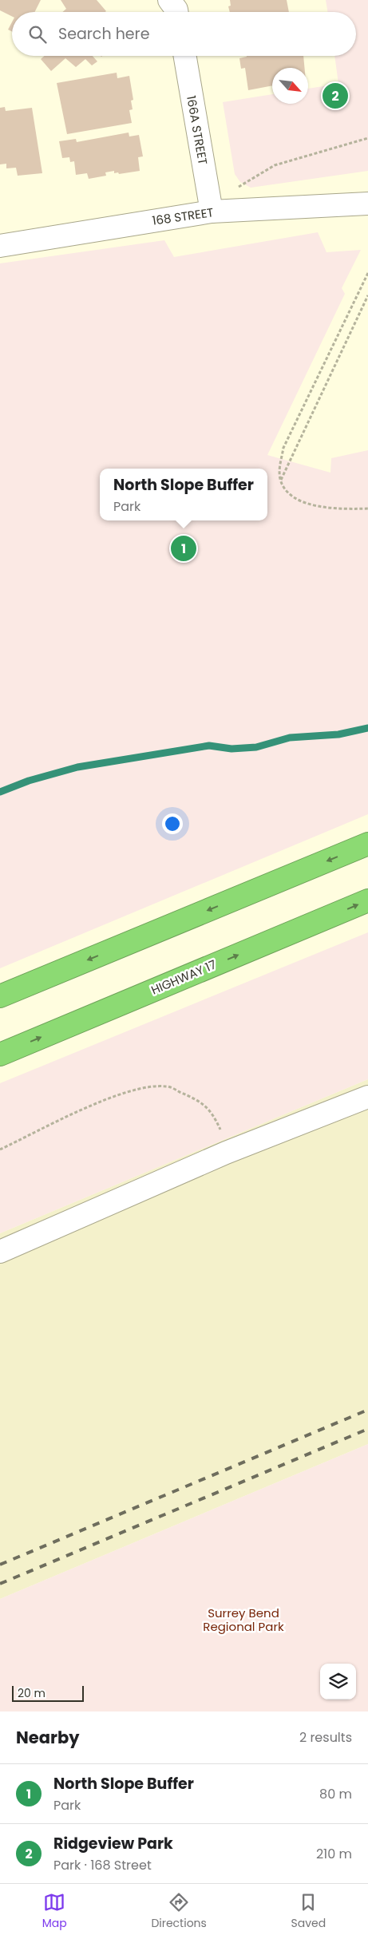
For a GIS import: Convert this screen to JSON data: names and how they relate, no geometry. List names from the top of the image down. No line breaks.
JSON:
{"streets":{"highway":["HIGHWAY 17"],"street":["166A STREET","168 STREET"]},"crossings":[["166A STREET","168 STREET"]],"parks":["Surrey Bend Regional Park"],"scale_bar":"20 m","north":"bottom right","page":{"search":"Search here","pins":["2","1"],"popup":["North Slope Buffer","Park"],"scale":"20 m","heading":["Nearby","2 results"],"list":[{"mark":"1","name":"North Slope Buffer","note":"Park","value":"80 m"},{"mark":"2","name":"Ridgeview Park","note":"Park · 168 Street","value":"210 m"}],"nav":["Map","Directions","Saved"]}}
